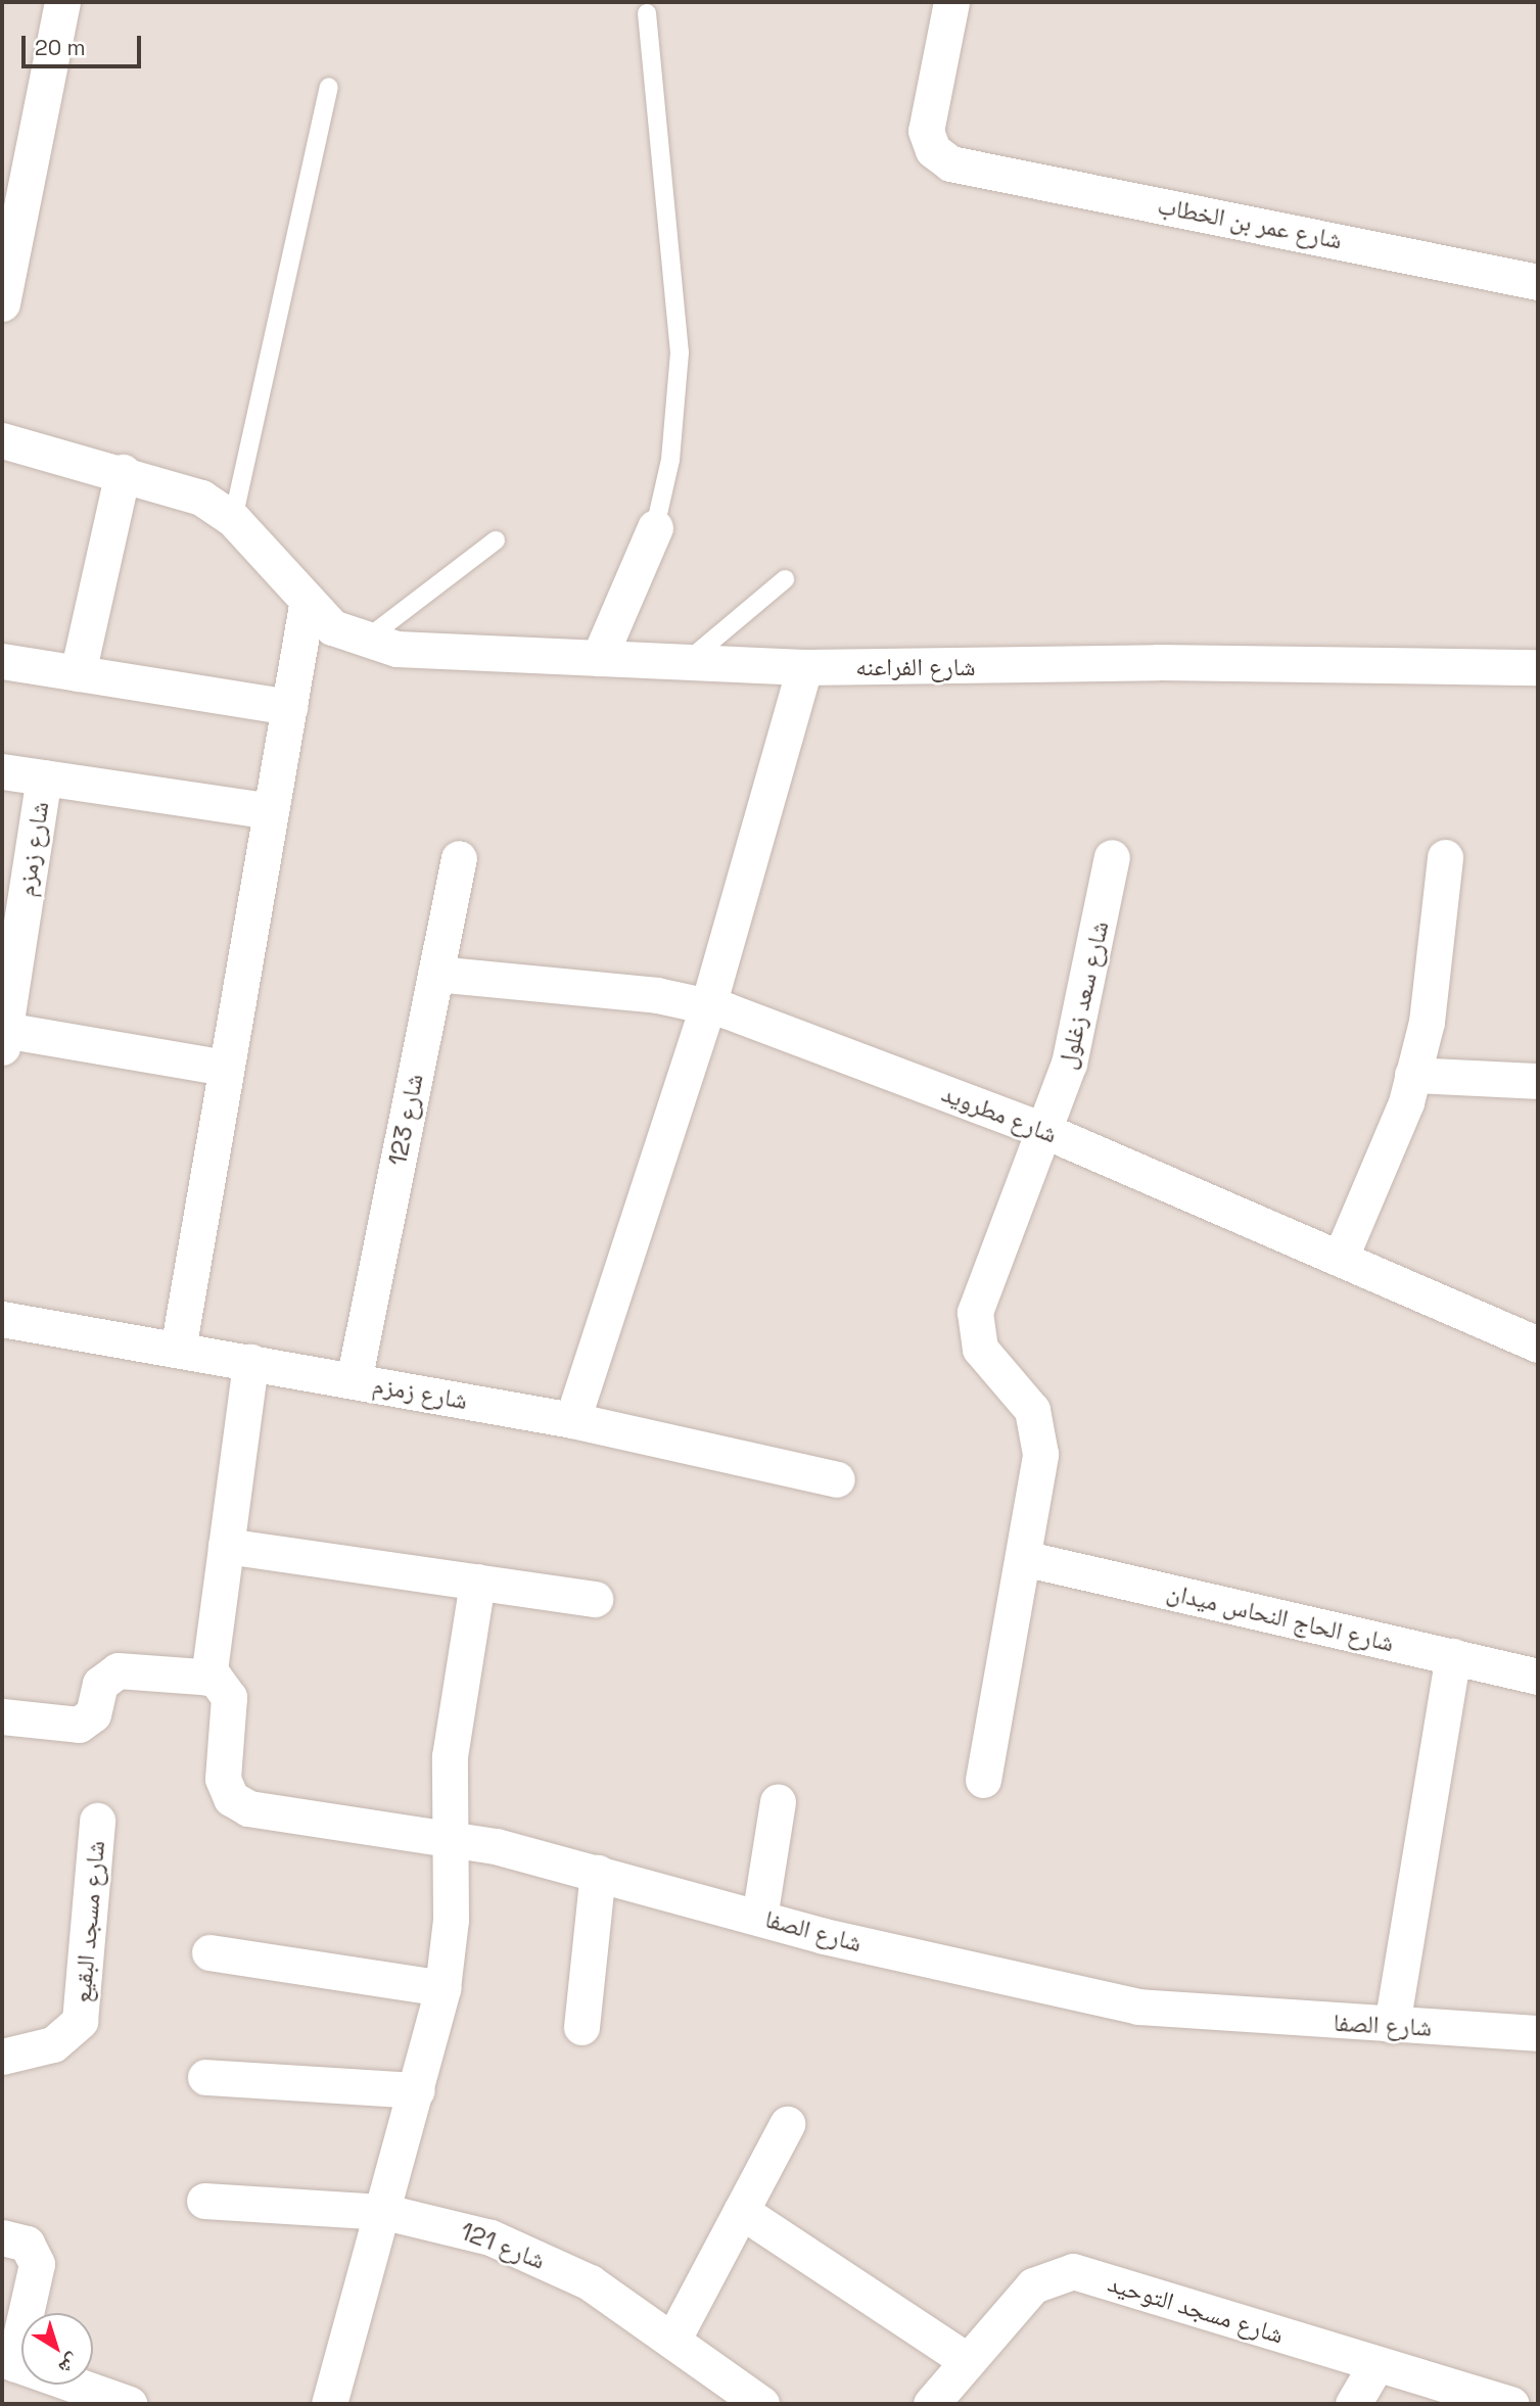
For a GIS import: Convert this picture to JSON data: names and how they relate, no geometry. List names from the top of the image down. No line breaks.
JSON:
{"streets":{"street":["شارع عمر بن الخطاب","شارع الفراعنه","شارع زمزم","شارع سعد زغلول","شارع مطرويد","شارع 123","شارع الحاج النحاس ميدان","شارع مسجد البقيع","شارع الصفا","شارع 121","شارع مسجد التوحيد"]},"crossings":[["شارع زمزم","شارع 123"],["شارع سعد زغلول","شارع مطرويد"],["شارع سعد زغلول","شارع الحاج النحاس ميدان"],["شارع مطرويد","شارع 123"]],"scale_bar":"20 m","north":"bottom right"}
